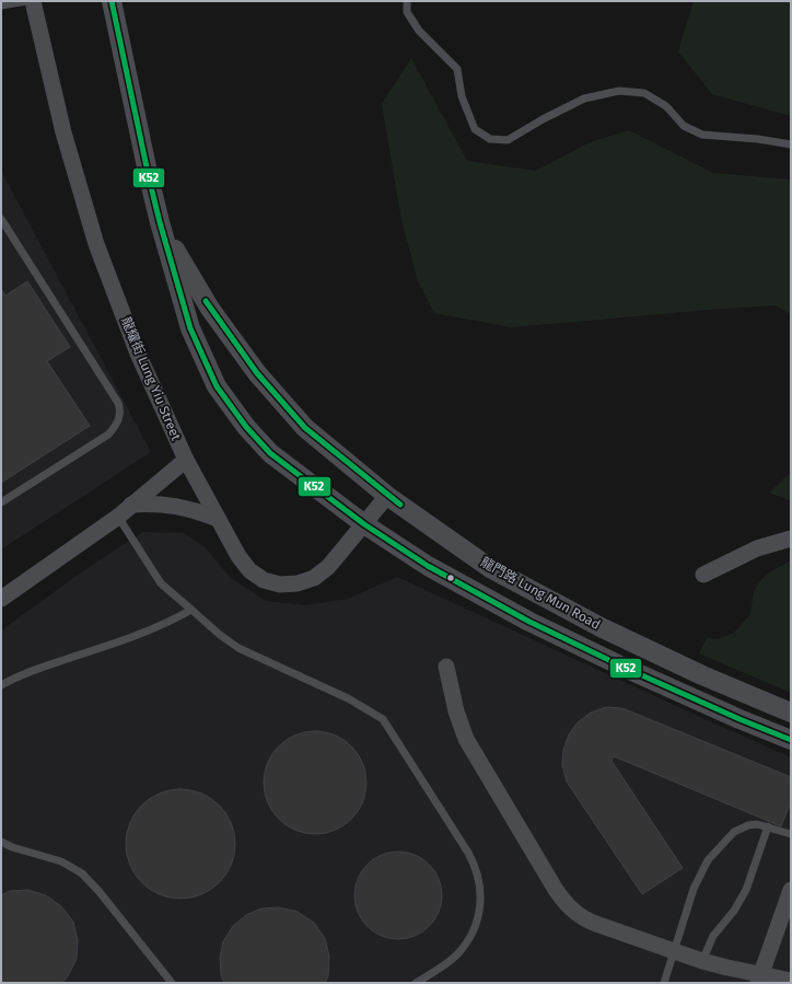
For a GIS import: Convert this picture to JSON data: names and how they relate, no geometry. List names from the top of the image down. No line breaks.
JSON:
{"streets":{"street":["龍耀街 Lung Yiu Street","龍門路 Lung Mun Road"]},"crossings":[["龍耀街 Lung Yiu Street","龍門路 Lung Mun Road"]],"lines":["transit line K52"]}
